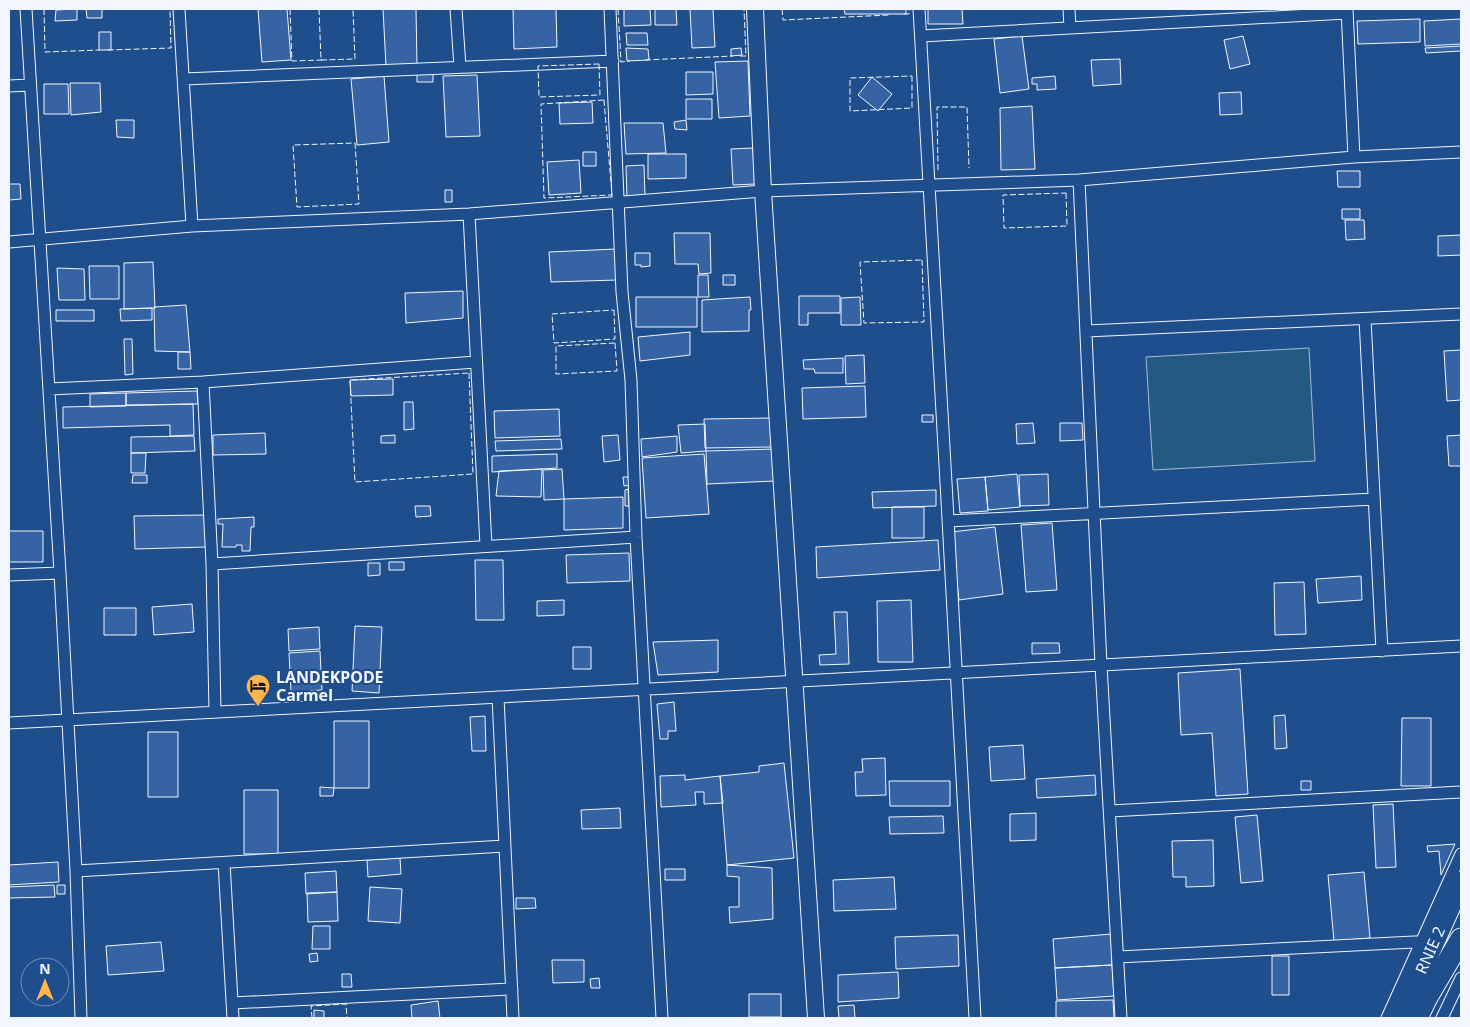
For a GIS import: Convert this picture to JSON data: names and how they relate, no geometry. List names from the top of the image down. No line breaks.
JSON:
{"streets":{"highway":["RNIE 2"]},"places":{"hotel":["LANDEKPODE Carmel"]},"north":"top"}
